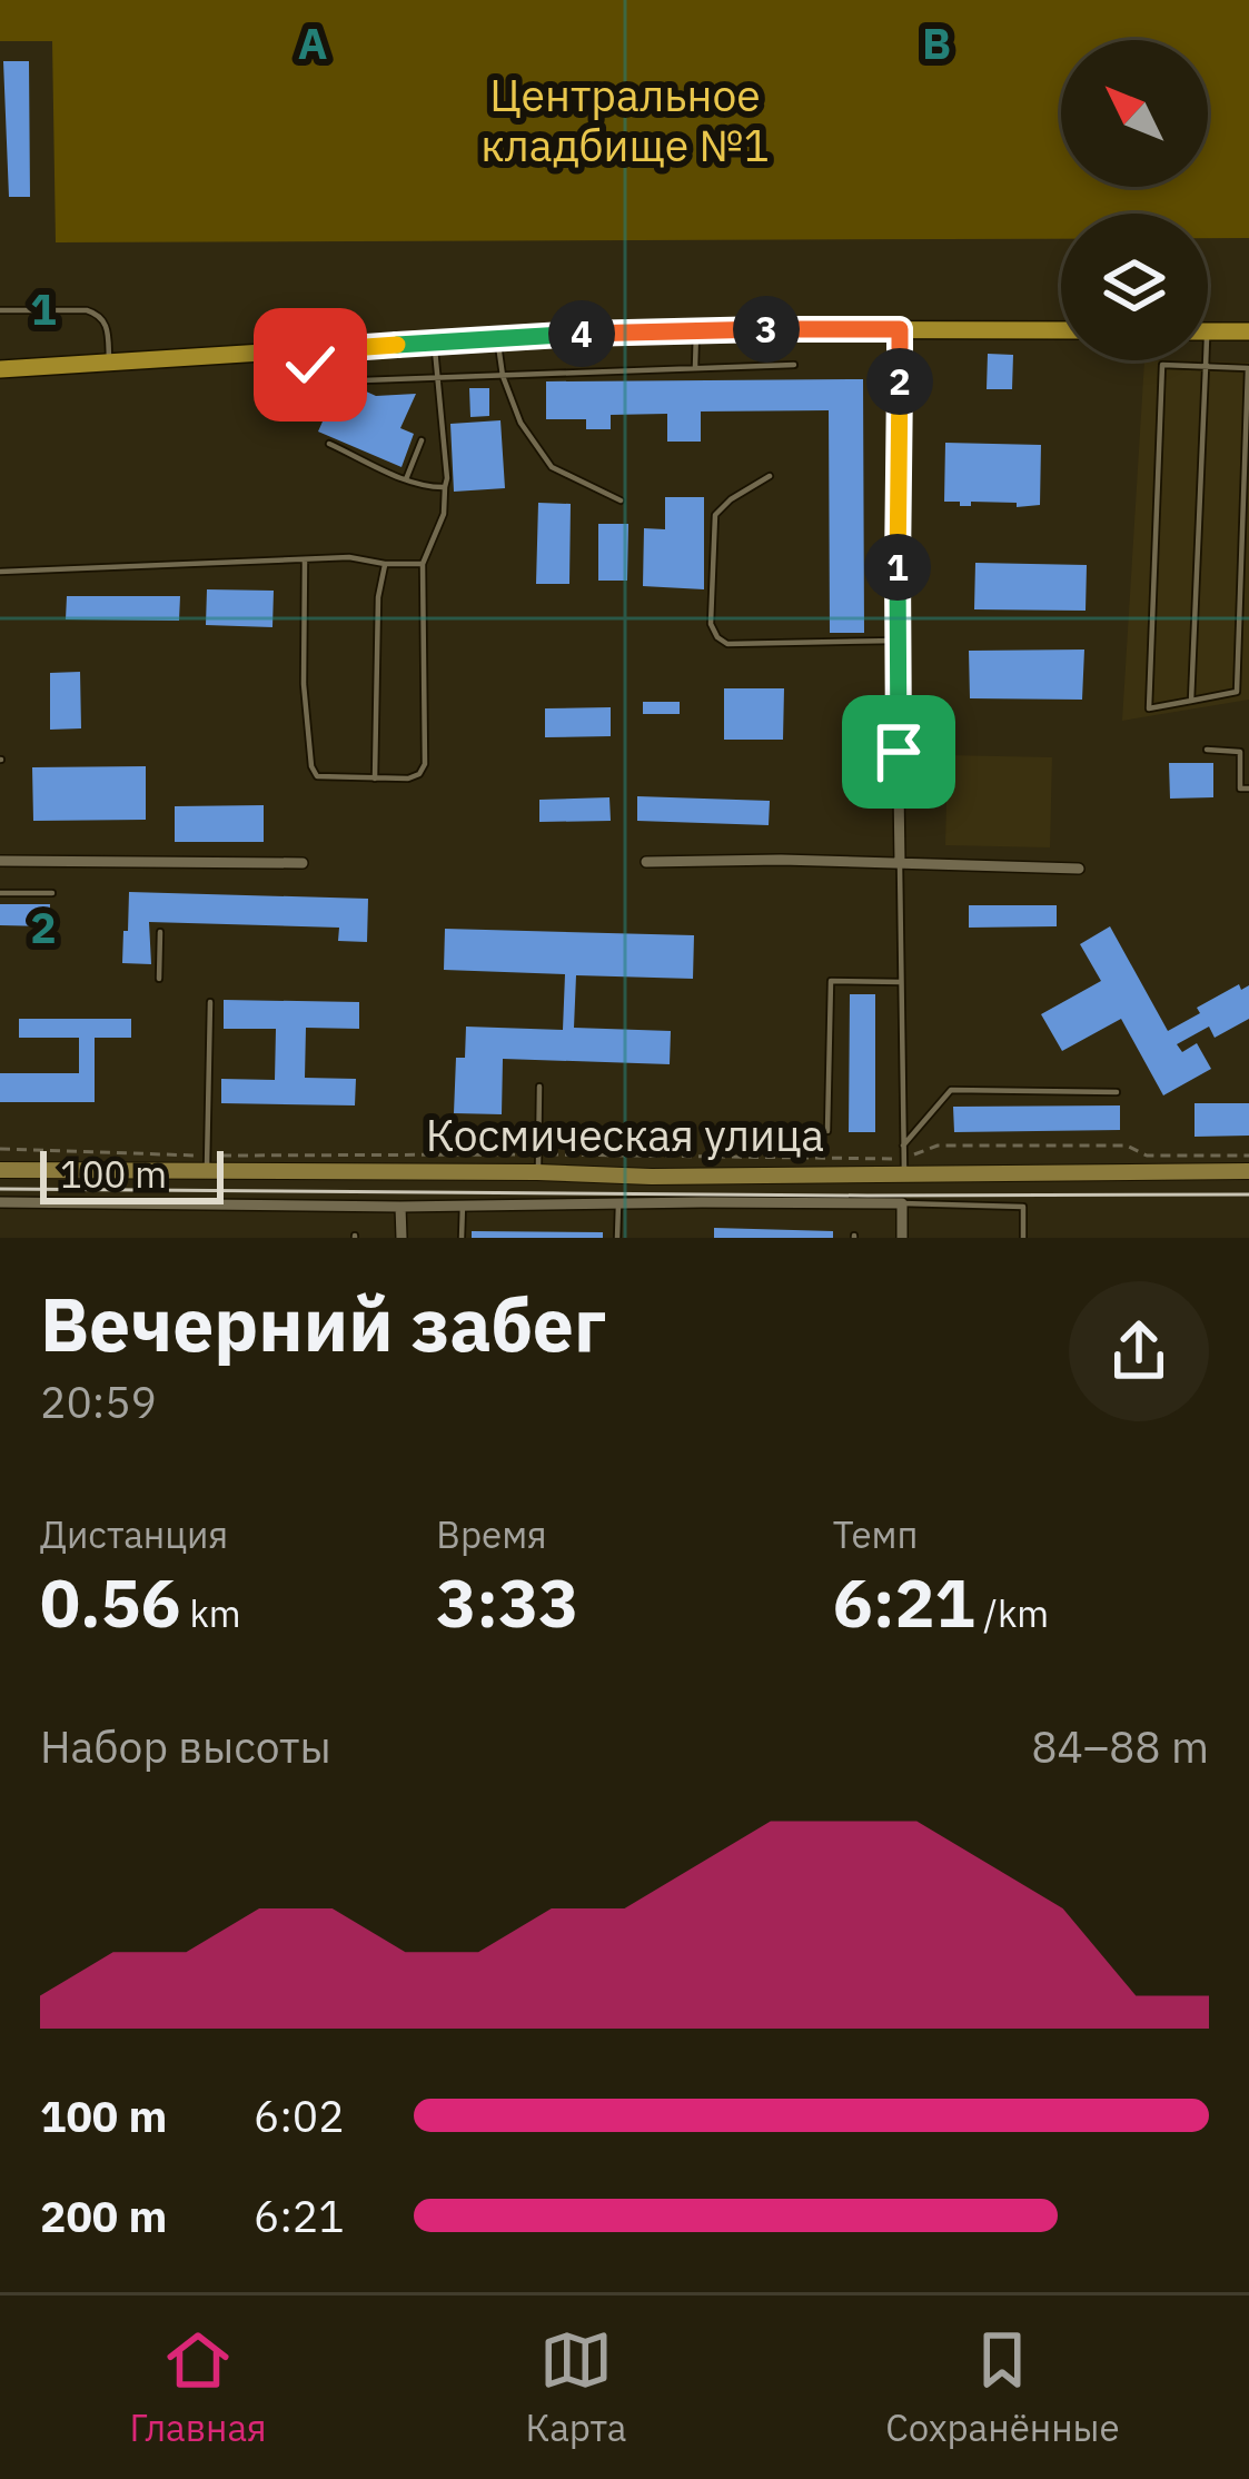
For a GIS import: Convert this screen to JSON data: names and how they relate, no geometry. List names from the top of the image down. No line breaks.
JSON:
{"streets":{"main road":["Космическая улица"]},"parks":["Центральное кладбище №1"],"scale_bar":"100 m","north":"top left","page":{"pins":["3","4","2","1"],"scale":"100 m","heading":["Вечерний забег","20:59"],"stats":[["Дистанция","0.56 km"],["Время","3:33"],["Темп","6:21 /km"]],"chart":["Набор высоты","84–88 m"],"list":[{"name":"100 m","note":"6:02"},{"name":"200 m","note":"6:21"}],"tabs":["Главная","Карта","Сохранённые"]},"grid":{"columns":["A","B"],"rows":["1","2"]}}
